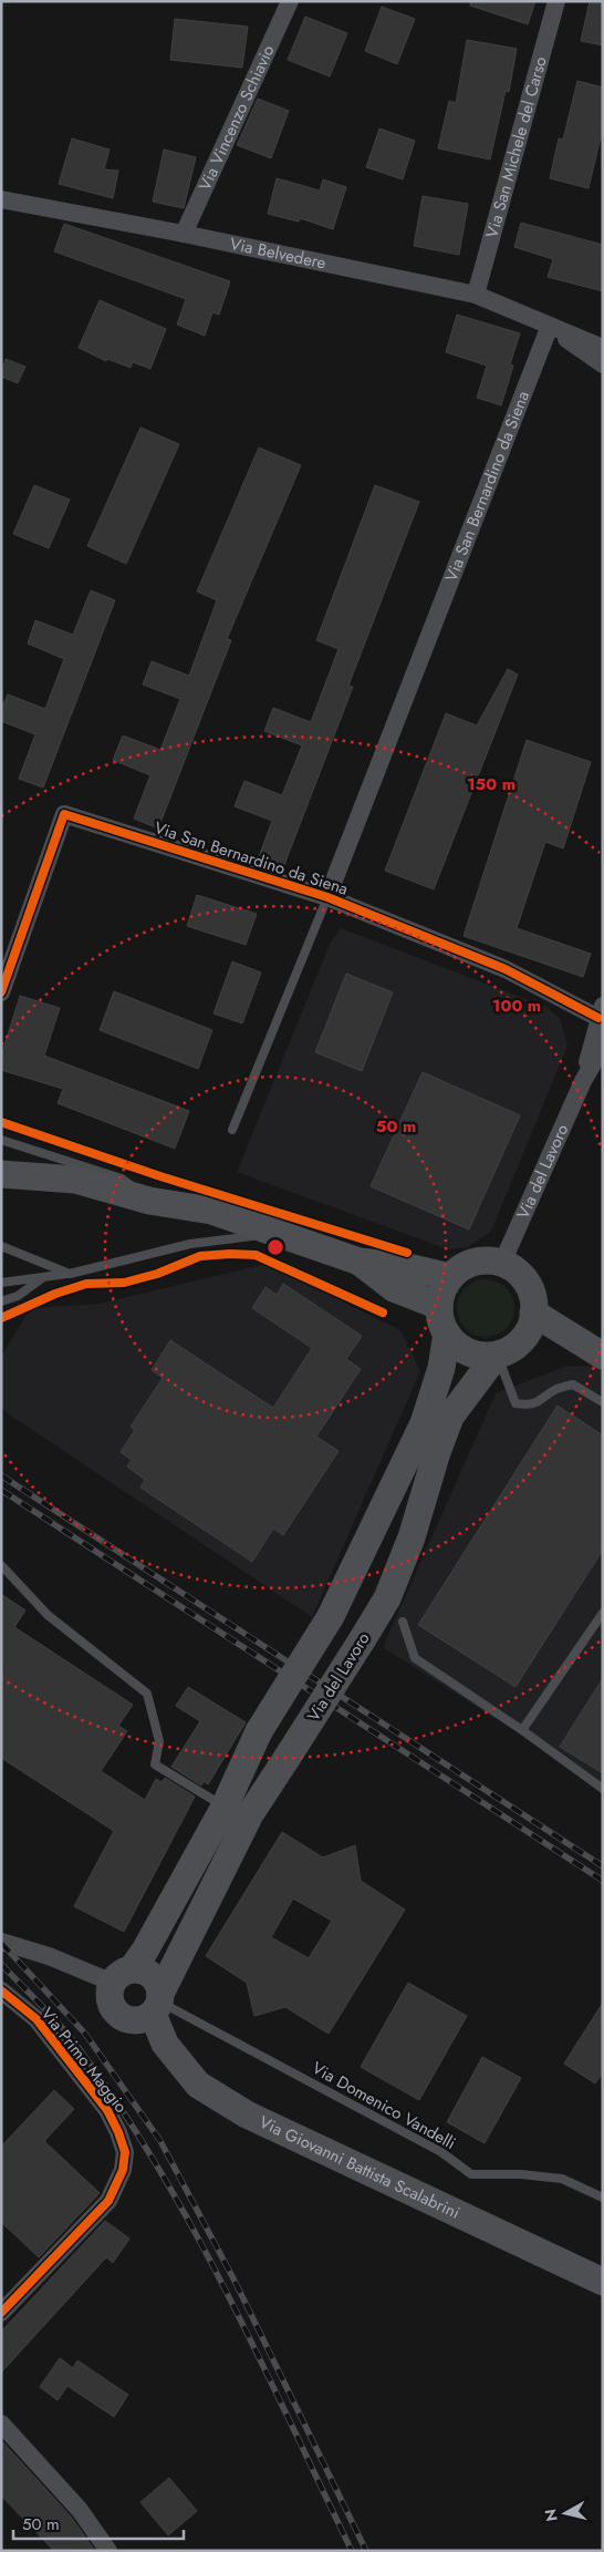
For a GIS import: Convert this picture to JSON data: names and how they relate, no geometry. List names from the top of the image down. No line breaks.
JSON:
{"streets":{"main road":["Via del Lavoro","Via Giovanni Battista Scalabrini"],"street":["Via Vincenzo Schiavio","Via San Michele del Carso","Via Belvedere","Via San Bernardino da Siena","Via Primo Maggio"],"lane":["Via Domenico Vandelli"]},"crossings":[["Via Vincenzo Schiavio","Via Belvedere"],["Via San Michele del Carso","Via Belvedere"],["Via Belvedere","Via San Bernardino da Siena"],["Via San Bernardino da Siena","Via del Lavoro"],["Via del Lavoro","Via Domenico Vandelli"],["Via del Lavoro","Via Giovanni Battista Scalabrini"],["Via Domenico Vandelli","Via Giovanni Battista Scalabrini"]],"scale_bar":"50 m","north":"left","rings":["150 m","100 m","50 m"]}
